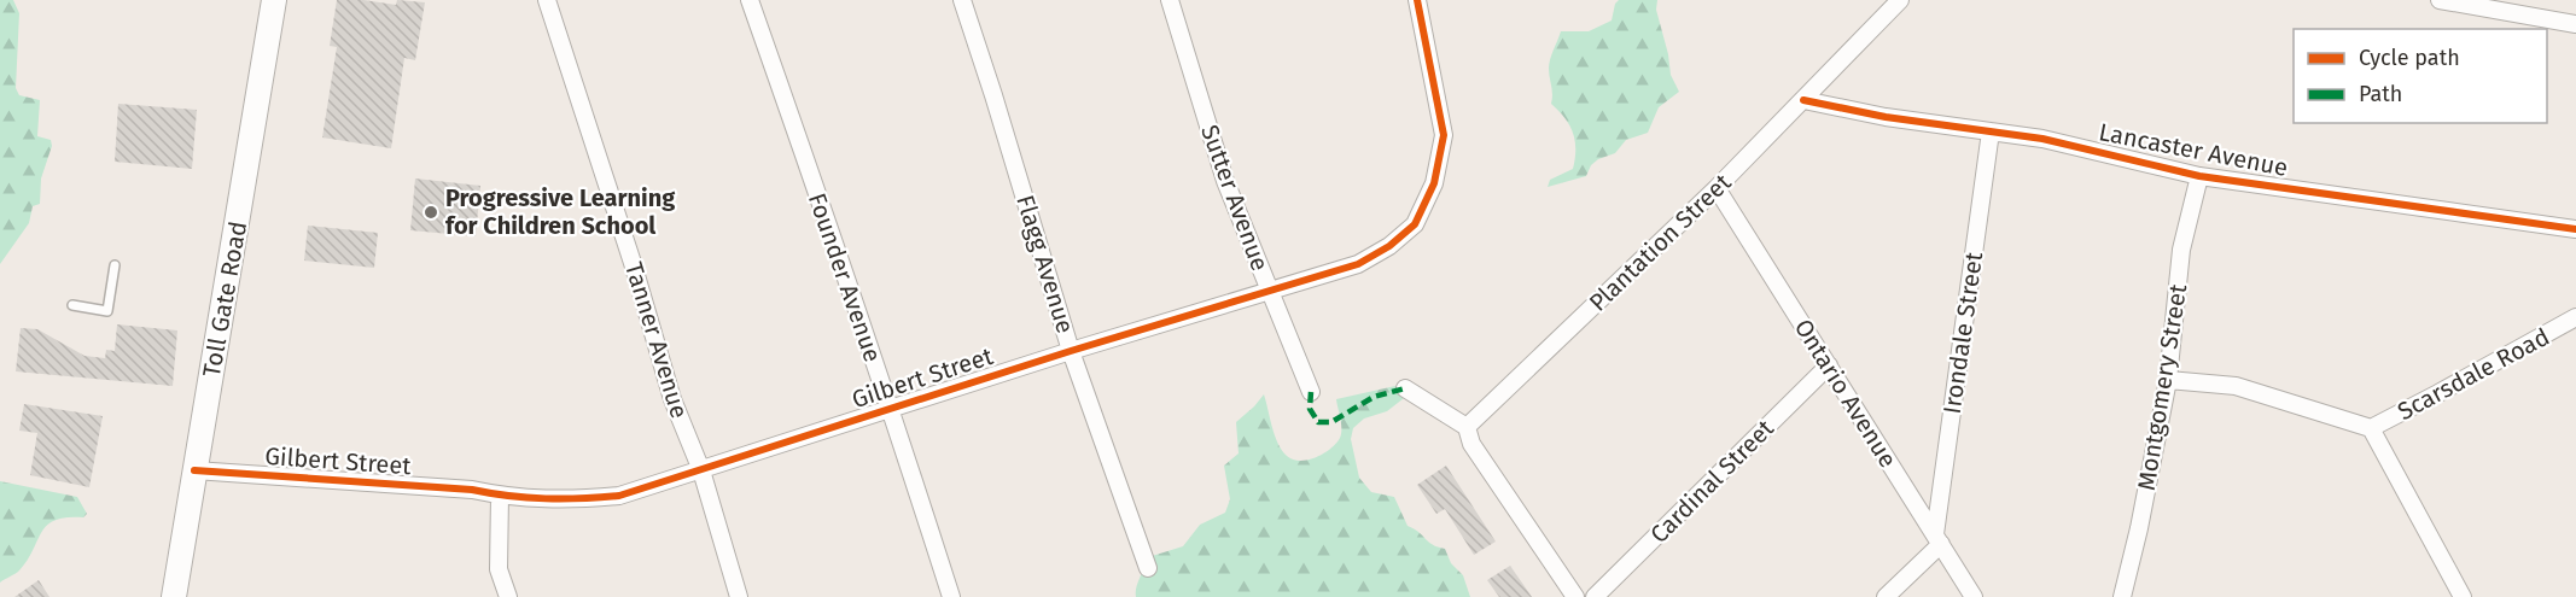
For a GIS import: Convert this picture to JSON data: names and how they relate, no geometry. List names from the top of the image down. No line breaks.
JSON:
{"streets":{"main road":["Toll Gate Road"],"street":["Lancaster Avenue","Sutter Avenue","Plantation Street","Flagg Avenue","Founder Avenue","Irondale Street","Tanner Avenue","Scarsdale Road","Gilbert Street","Montgomery Street","Ontario Avenue","Cardinal Street"]},"crossings":[["Lancaster Avenue","Plantation Street"],["Lancaster Avenue","Irondale Street"],["Lancaster Avenue","Montgomery Street"],["Sutter Avenue","Gilbert Street"],["Plantation Street","Ontario Avenue"],["Flagg Avenue","Gilbert Street"],["Founder Avenue","Gilbert Street"],["Toll Gate Road","Gilbert Street"],["Irondale Street","Ontario Avenue"],["Tanner Avenue","Gilbert Street"],["Ontario Avenue","Cardinal Street"]],"places":["Progressive Learning for Children School"],"legend":["Cycle path","Path"]}
